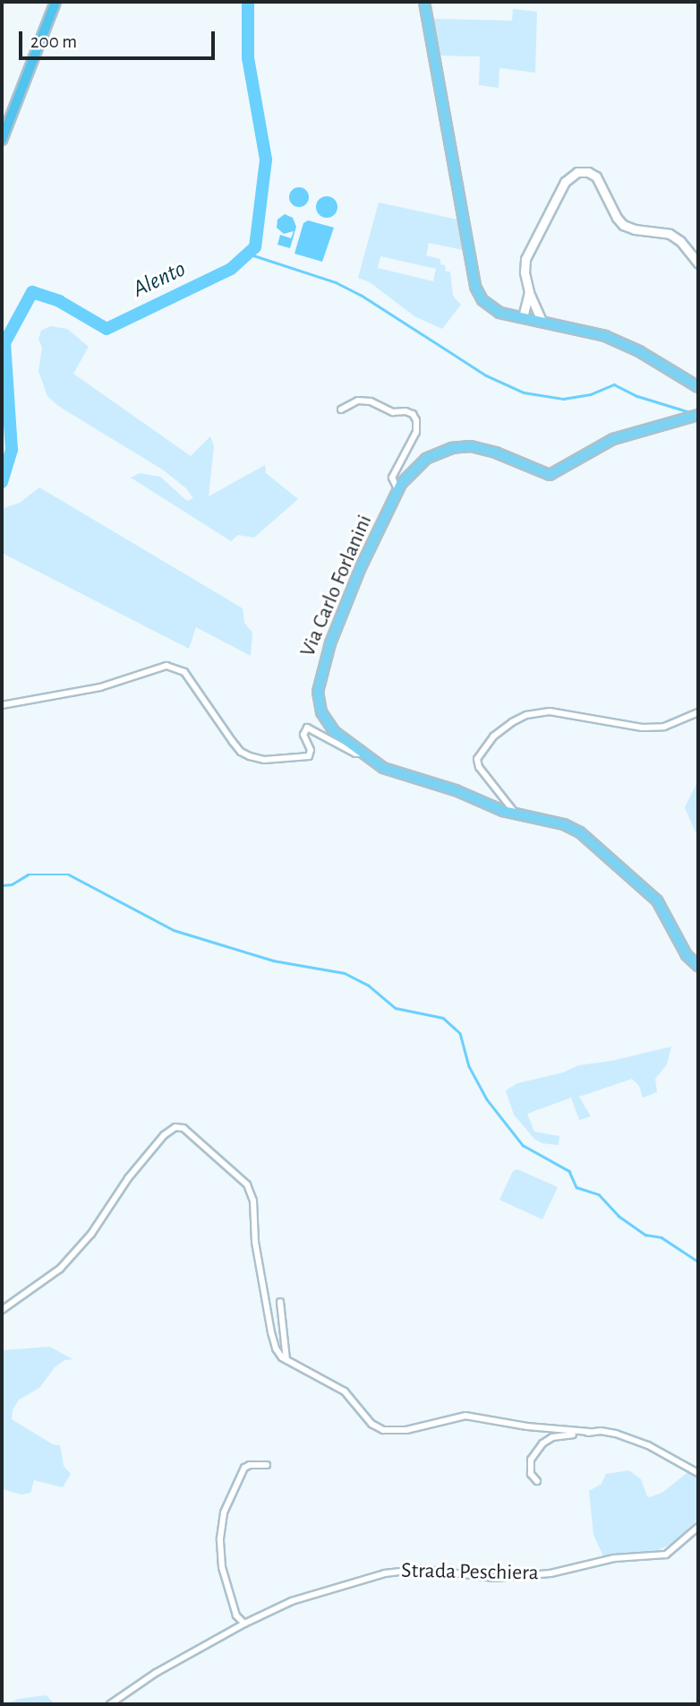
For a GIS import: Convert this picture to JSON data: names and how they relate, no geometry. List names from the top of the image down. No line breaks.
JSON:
{"streets":{"main road":["Via Carlo Forlanini"],"street":["Strada Peschiera"]},"water":["Alento"],"scale_bar":"200 m"}
